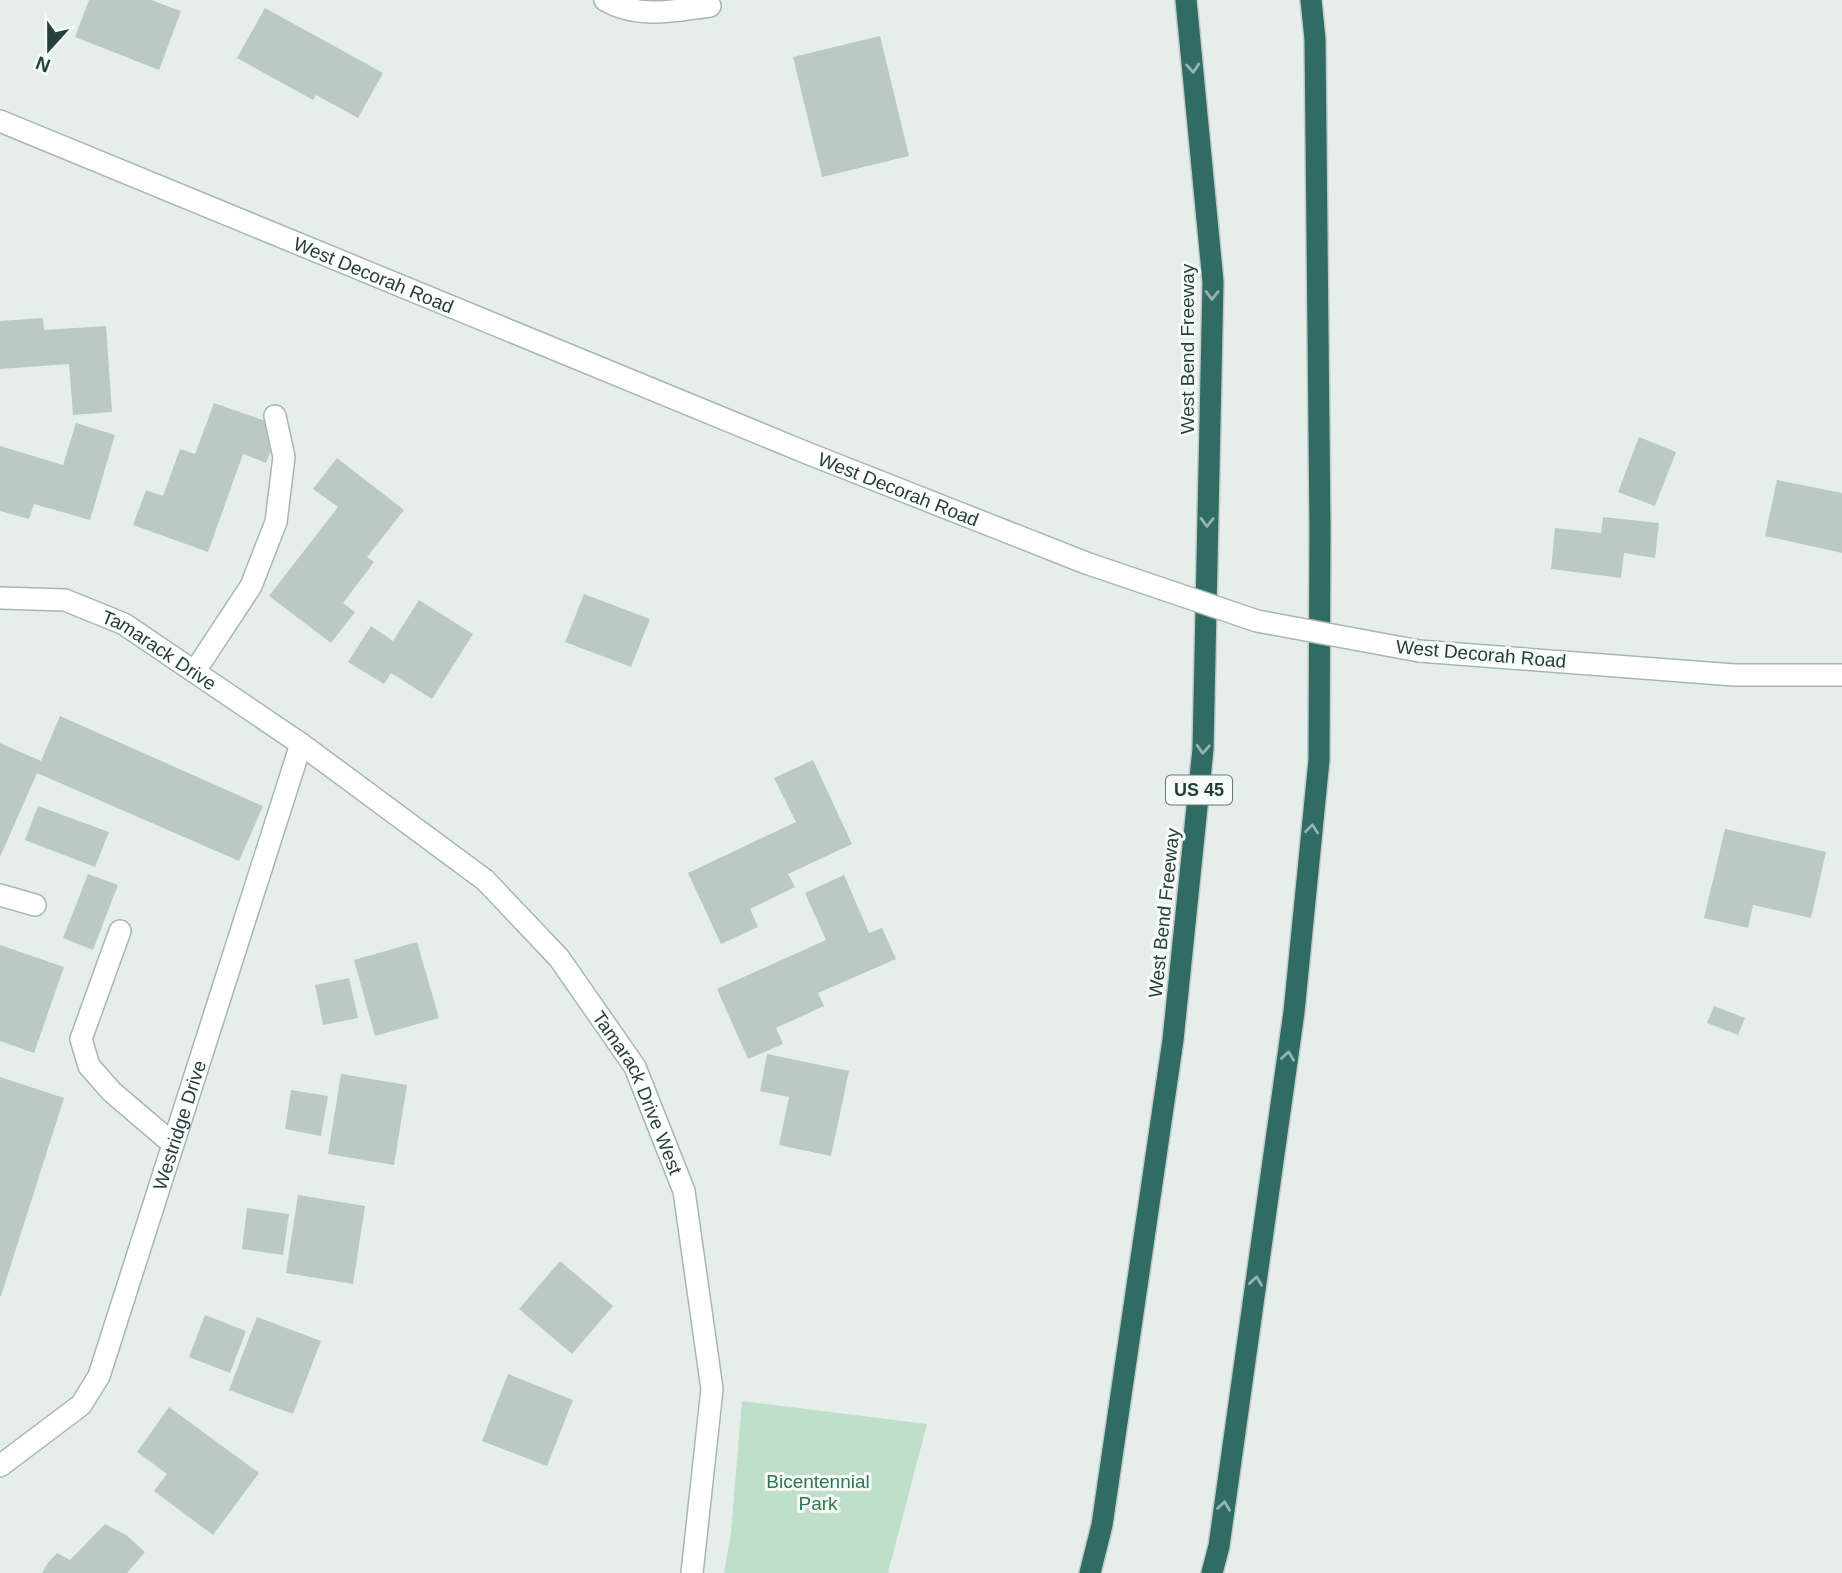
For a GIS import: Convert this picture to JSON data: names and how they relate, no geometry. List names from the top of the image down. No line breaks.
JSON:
{"streets":{"highway":["West Bend Freeway","US 45"],"street":["West Decorah Road","Tamarack Drive","Tamarack Drive West","Westridge Drive"]},"crossings":[["Tamarack Drive","Tamarack Drive West"],["Tamarack Drive","Westridge Drive"],["Tamarack Drive West","Westridge Drive"]],"parks":["Bicentennial Park"],"north":"bottom"}
